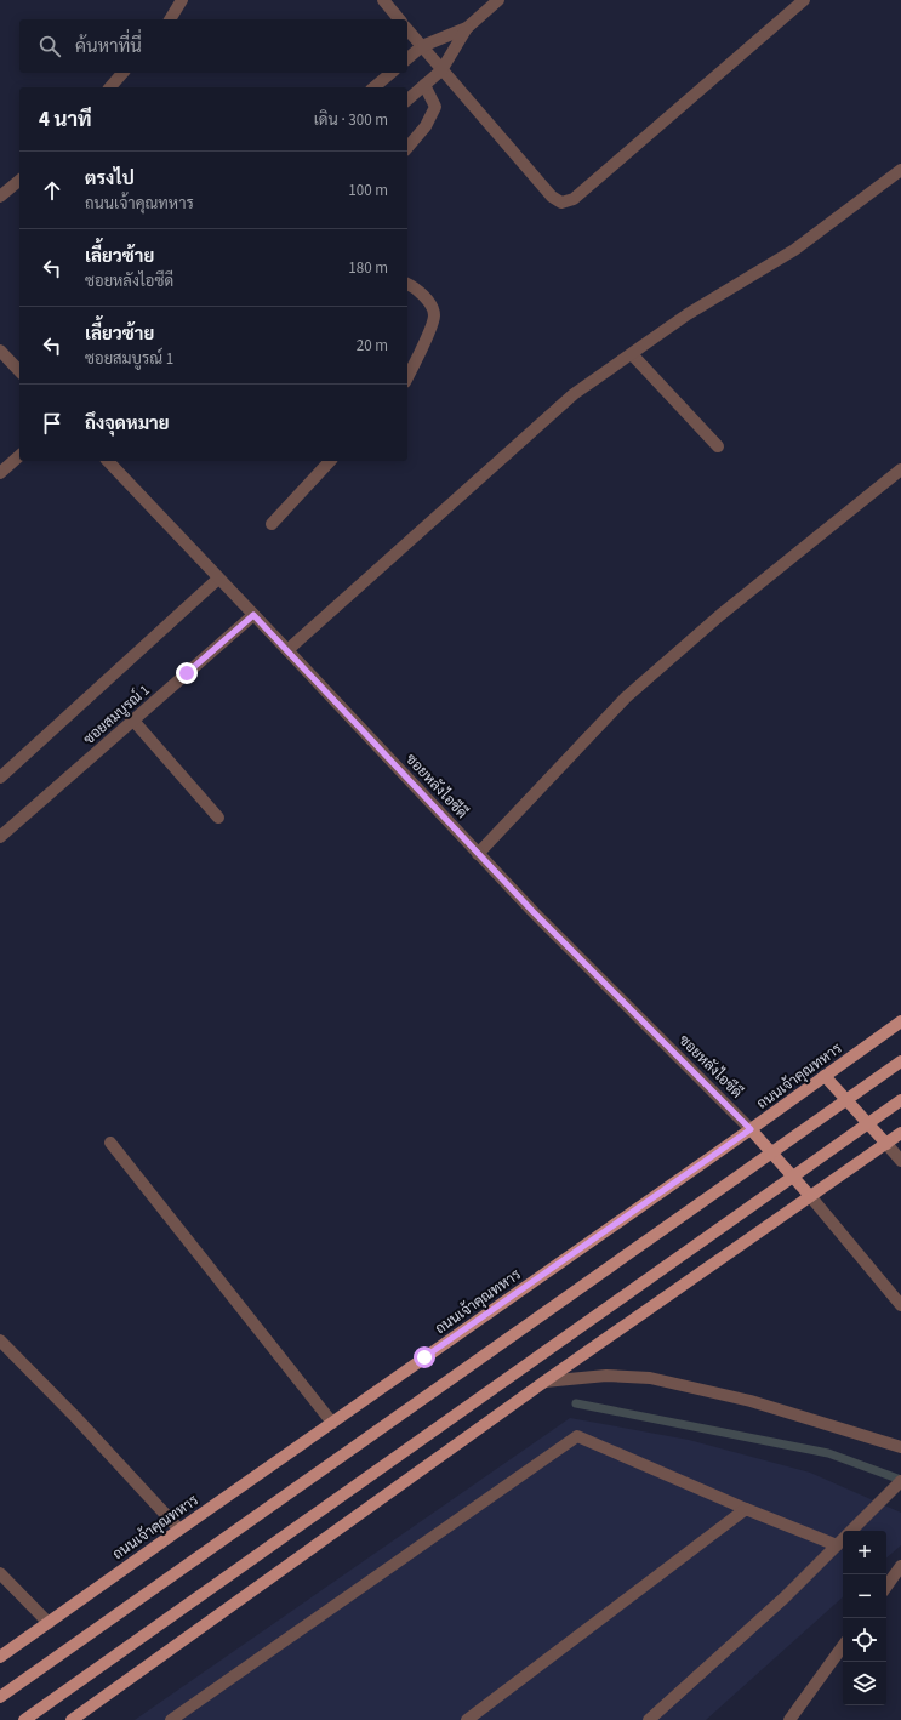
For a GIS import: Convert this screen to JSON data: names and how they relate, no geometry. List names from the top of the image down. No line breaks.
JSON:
{"streets":{"main road":["ถนนเจ้าคุณทหาร"],"street":["ซอยสมบูรณ์ 1","ซอยหลังไอซีดี"]},"crossings":[["ซอยสมบูรณ์ 1","ซอยหลังไอซีดี"],["ซอยหลังไอซีดี","ถนนเจ้าคุณทหาร"]],"page":{"search":"ค้นหาที่นี่","heading":["4 นาที","เดิน · 300 m"],"list":[["ตรงไป","ถนนเจ้าคุณทหาร","100 m"],["เลี้ยวซ้าย","ซอยหลังไอซีดี","180 m"],["เลี้ยวซ้าย","ซอยสมบูรณ์ 1","20 m"],"ถึงจุดหมาย"],"map_buttons":["+","−"]}}
